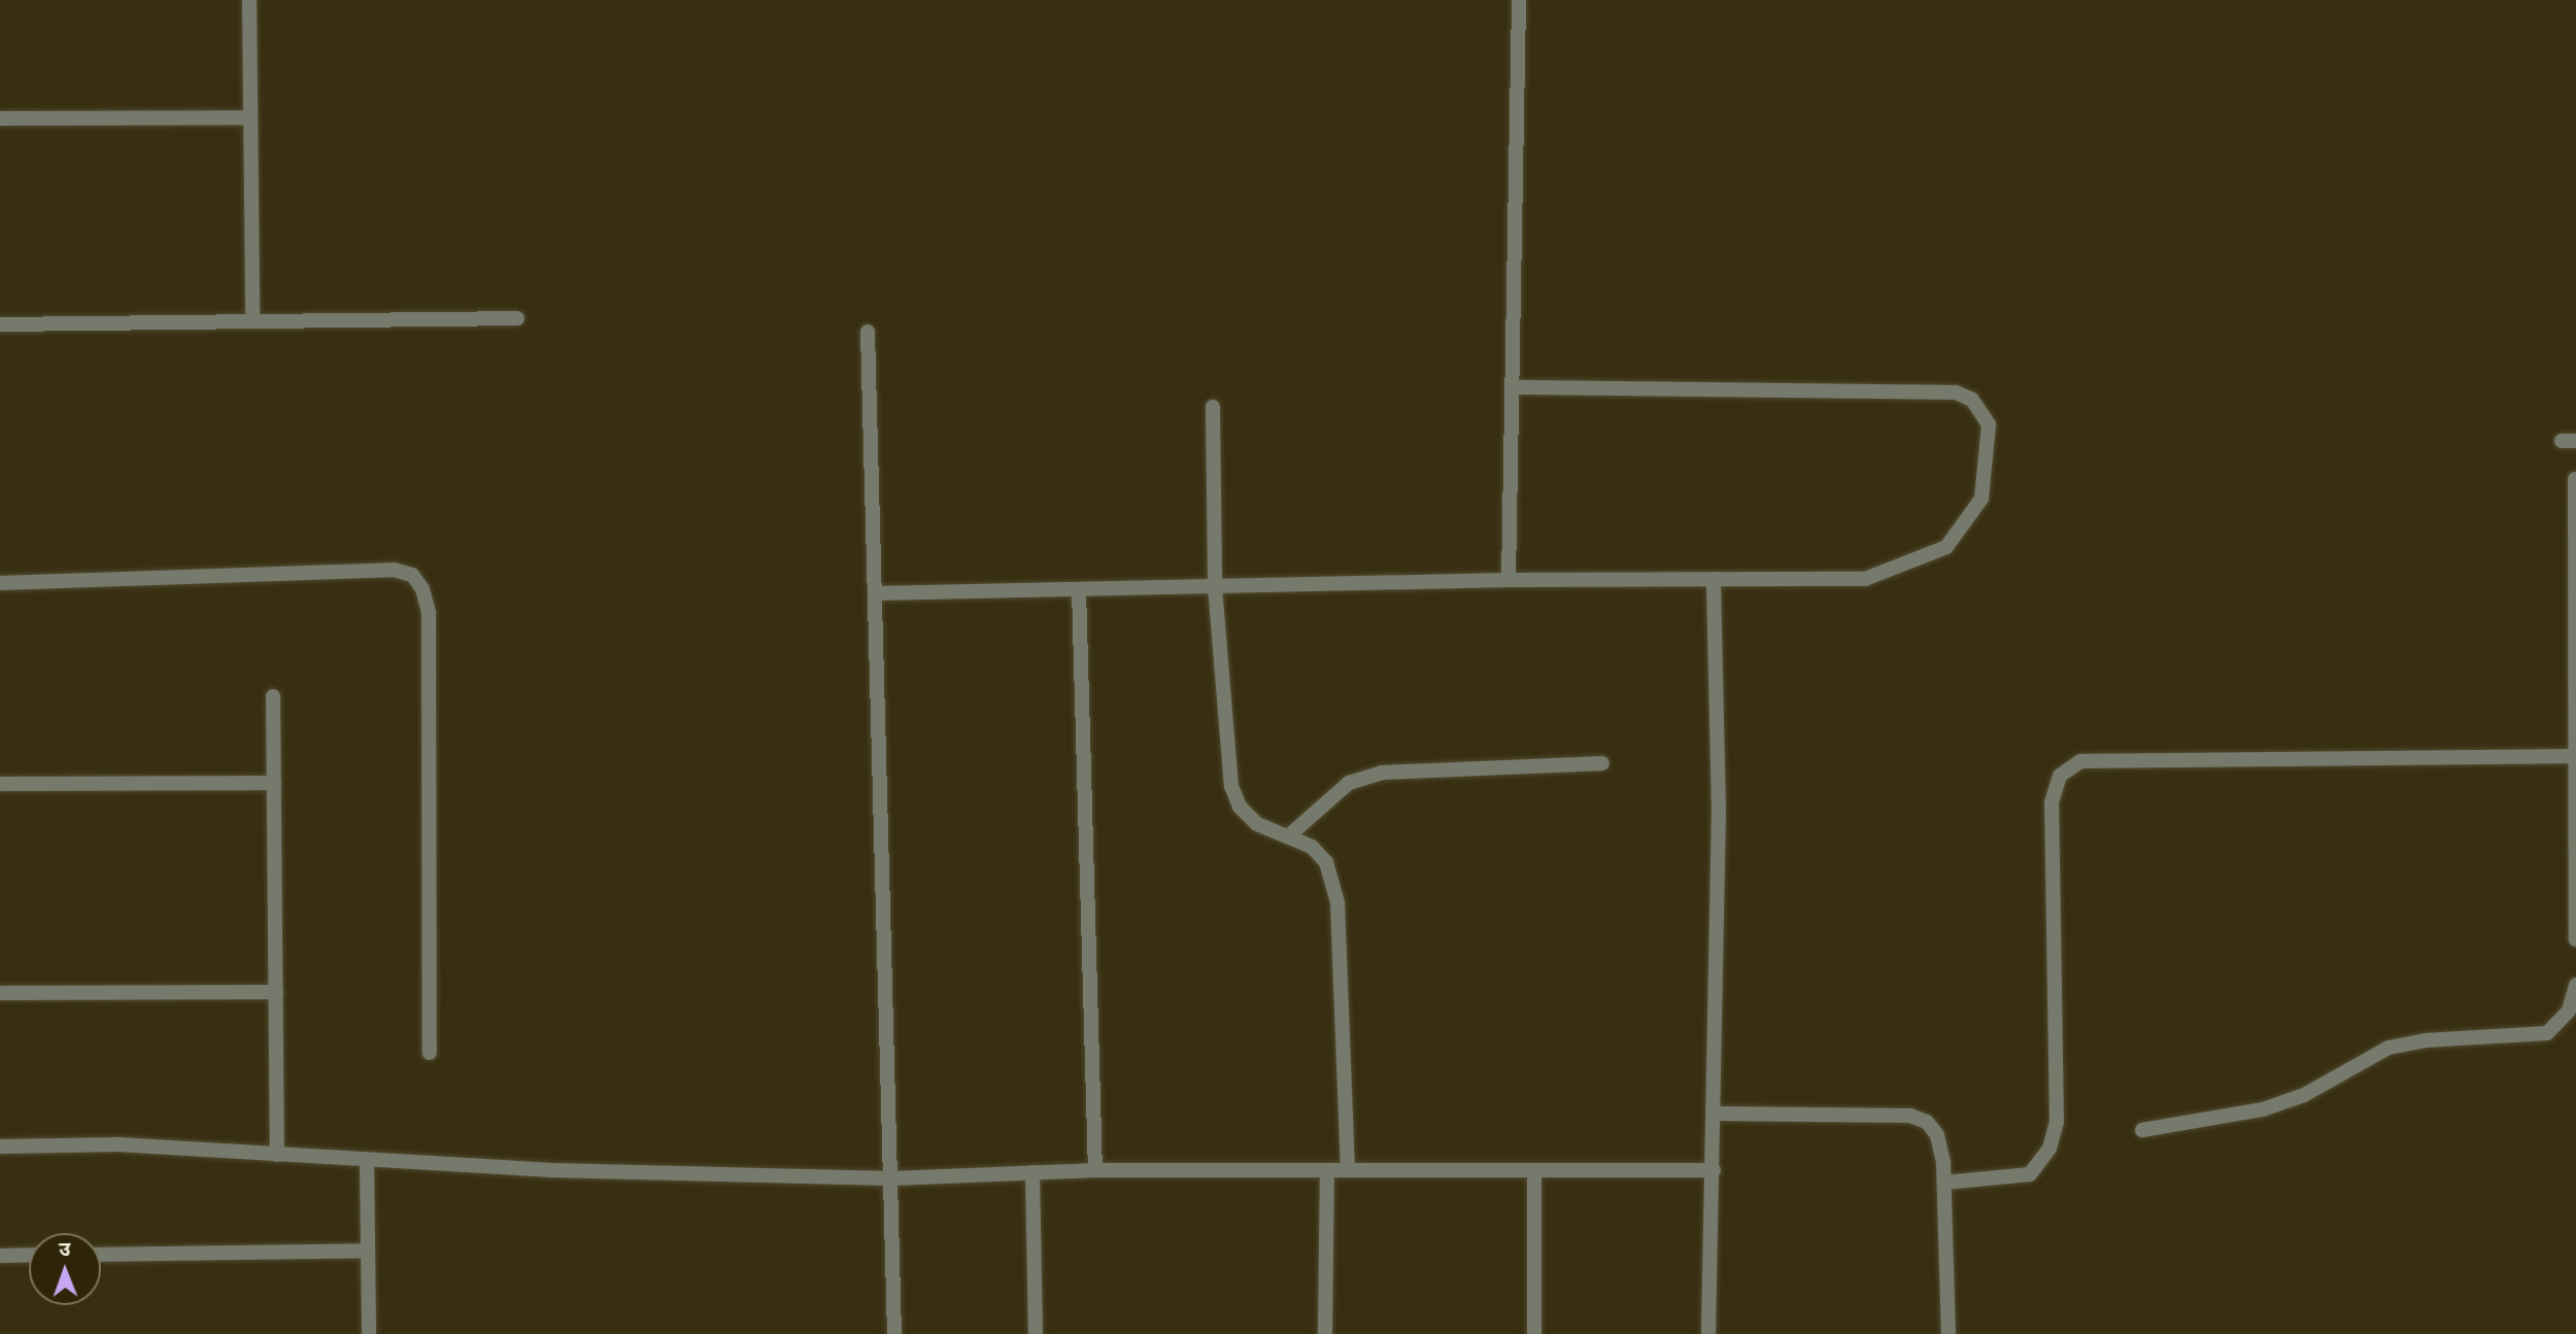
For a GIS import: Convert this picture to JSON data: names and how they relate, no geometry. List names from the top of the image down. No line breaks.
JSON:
{"north":"top"}
